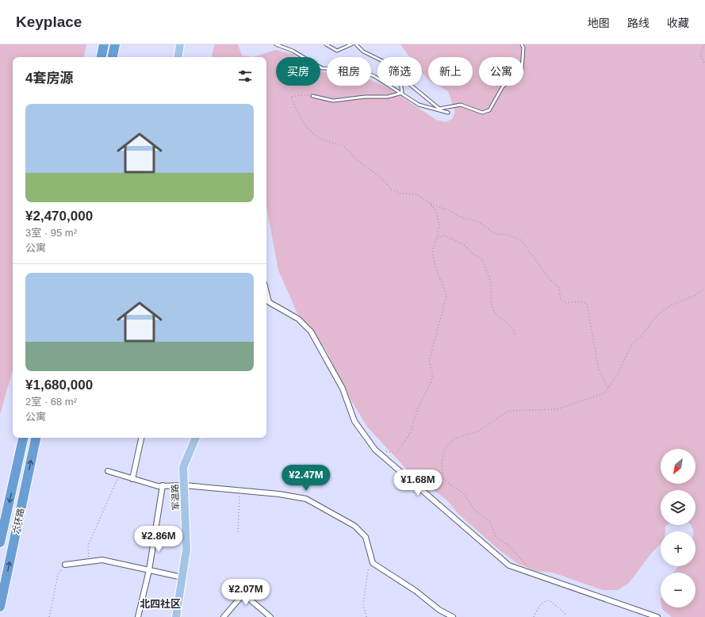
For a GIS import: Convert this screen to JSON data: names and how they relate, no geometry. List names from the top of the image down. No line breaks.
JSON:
{"streets":{"highway":["六环路"],"main road":["军温路"]},"districts":["北四社区"],"north":"bottom left","page":{"header":"Keyplace","nav":["地图","路线","收藏"],"chip":["买房","租房","筛选","新上","公寓"],"heading":"4套房源","list":[{"name":"¥2,470,000","note":"3室 · 95 m² · 公寓"},{"name":"¥1,680,000","note":"2室 · 68 m² · 公寓"}],"map_buttons":["+","−"],"price":["¥2.47M","¥1.68M","¥2.86M","¥2.07M"]}}
